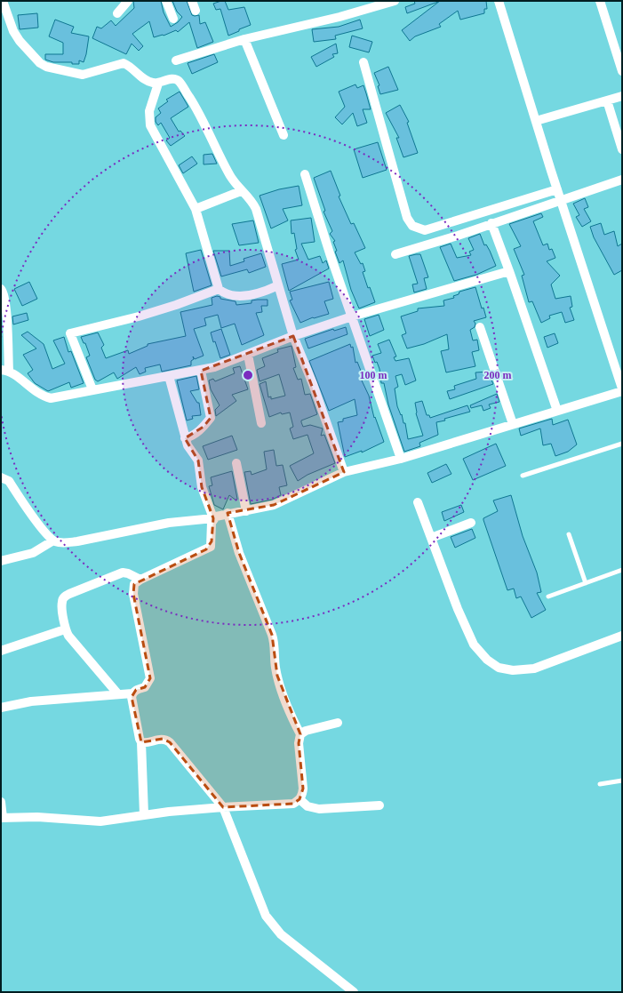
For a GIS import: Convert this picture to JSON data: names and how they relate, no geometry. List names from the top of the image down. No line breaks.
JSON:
{"rings":["100 m","200 m"]}
